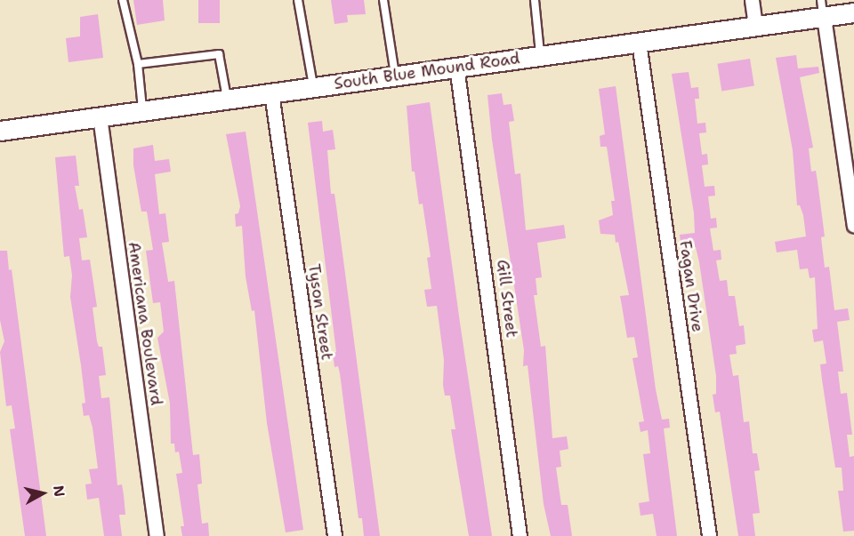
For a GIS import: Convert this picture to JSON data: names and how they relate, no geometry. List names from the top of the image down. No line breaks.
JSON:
{"streets":{"main road":["South Blue Mound Road"],"street":["Fagan Drive","Gill Street","Tyson Street","Americana Boulevard"]},"crossings":[["South Blue Mound Road","Fagan Drive"],["South Blue Mound Road","Gill Street"],["South Blue Mound Road","Tyson Street"],["South Blue Mound Road","Americana Boulevard"]],"north":"right"}
